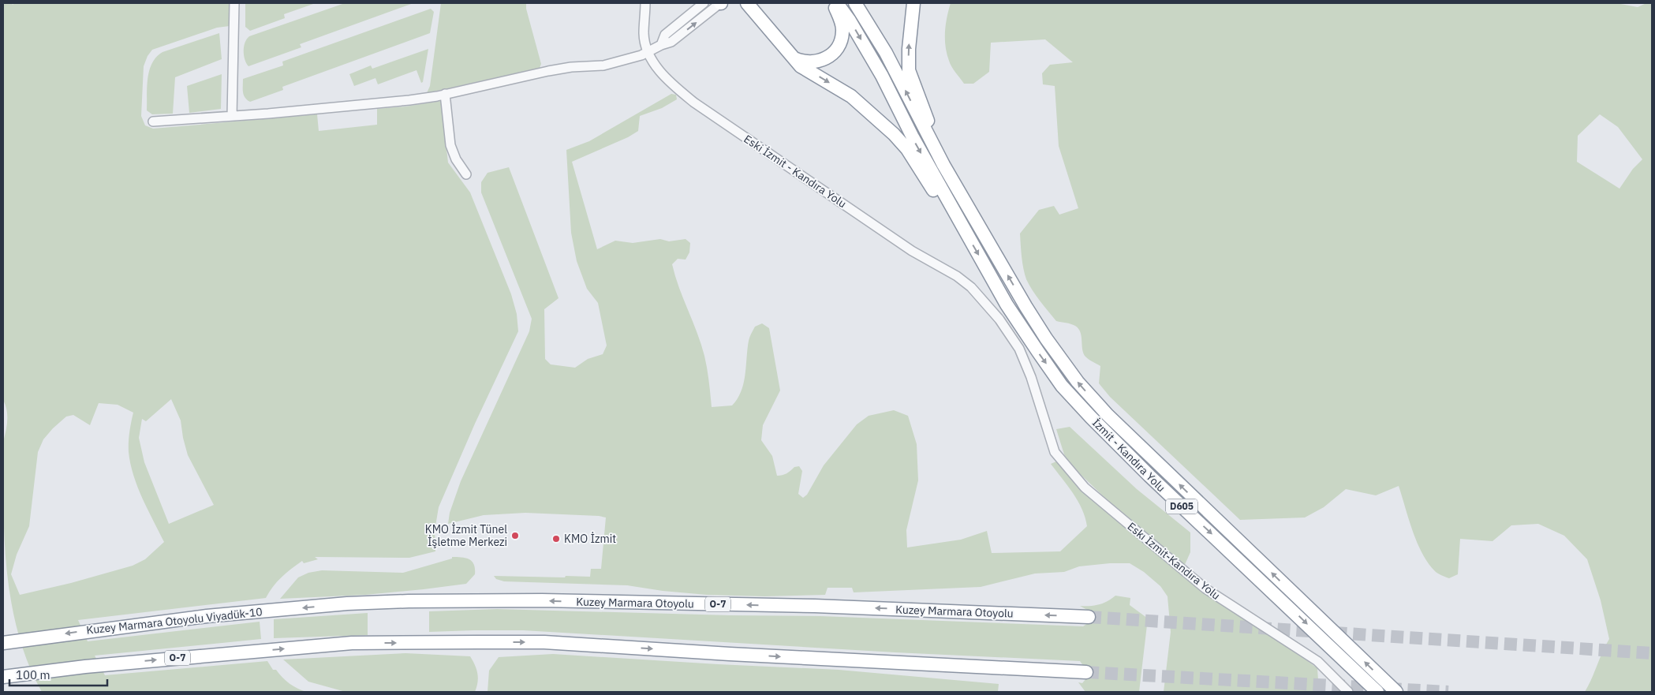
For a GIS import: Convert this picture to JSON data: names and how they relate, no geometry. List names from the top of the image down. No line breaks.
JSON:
{"streets":{"highway":["İzmit - Kandıra Yolu","D605","Kuzey Marmara Otoyolu","O-7","Kuzey Marmara Otoyolu Viyadük-10"],"street":["Eski İzmit - Kandıra Yolu","Eskı İzmit-Kandıra Yolu"]},"crossings":[["Eski İzmit - Kandıra Yolu","Eskı İzmit-Kandıra Yolu"],["Kuzey Marmara Otoyolu","Kuzey Marmara Otoyolu Viyadük-10"]],"places":["KMO İzmit Tünel İşletme Merkezi","KMO İzmit"],"scale_bar":"100 m"}
